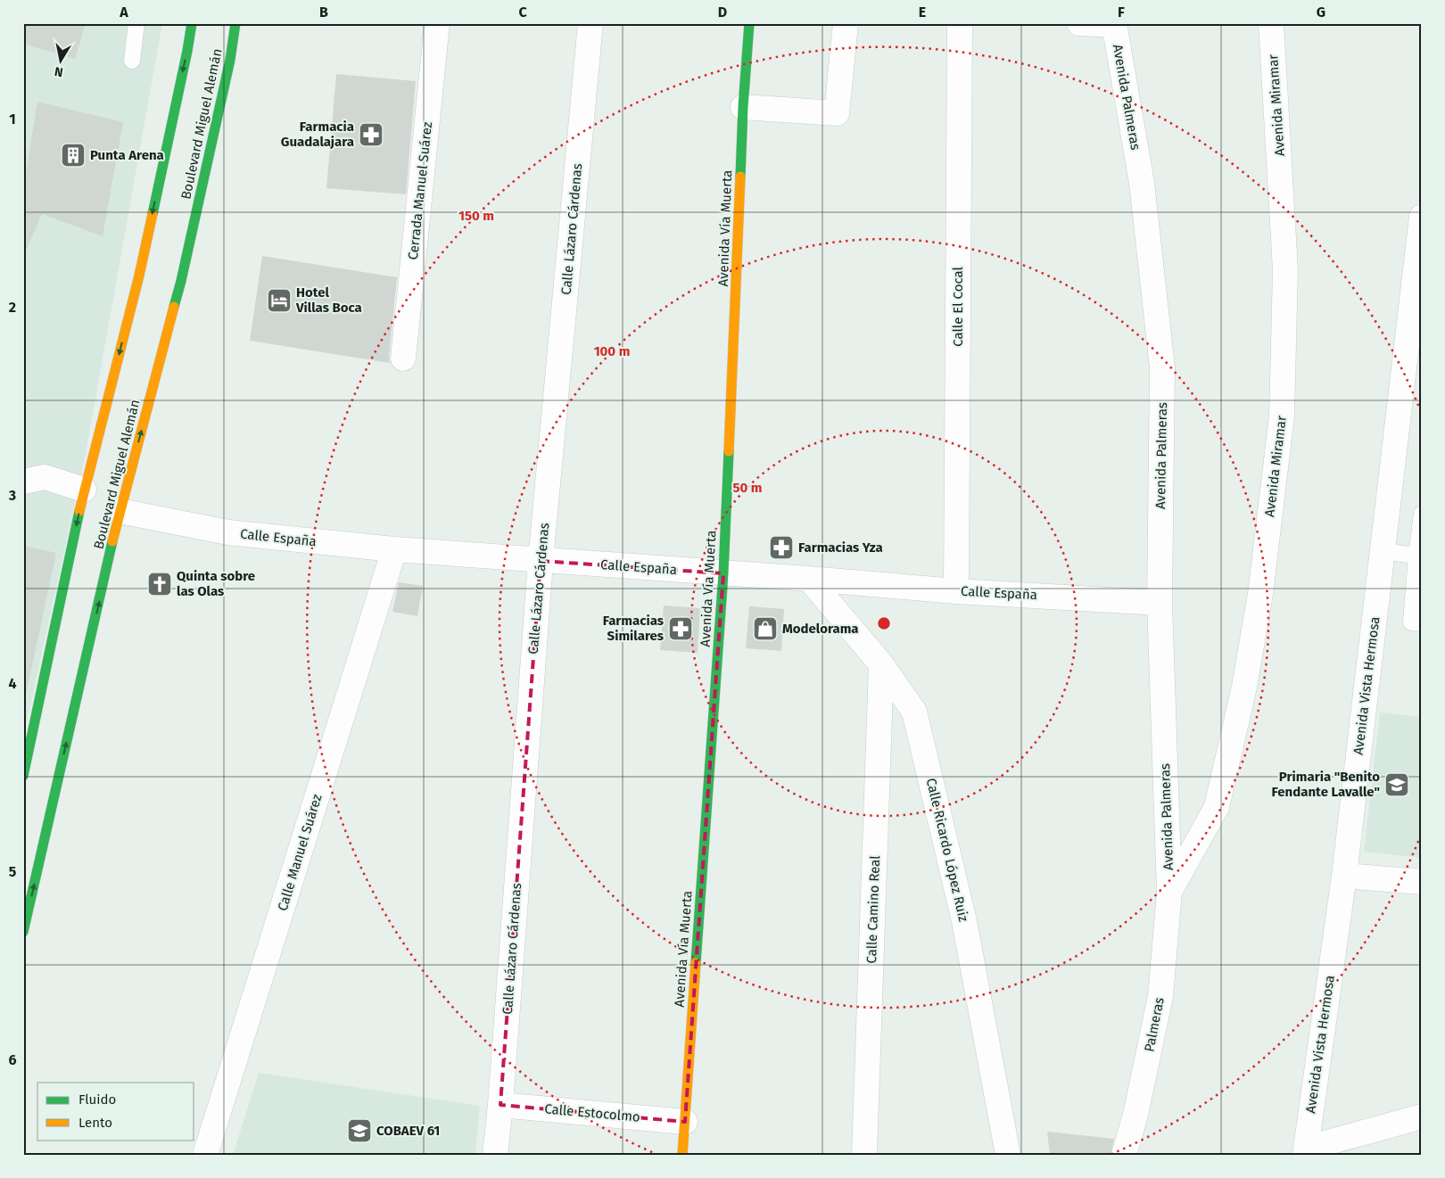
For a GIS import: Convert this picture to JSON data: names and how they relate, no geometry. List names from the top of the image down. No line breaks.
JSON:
{"streets":{"main road":["Boulevard Miguel Alemán","Avenida Vía Muerta"],"street":["Avenida Palmeras","Avenida Miramar","Cerrada Manuel Suárez","Calle Lázaro Cárdenas","Calle El Cocal","Calle España","Avenida Vista Hermosa","Calle Ricardo López Ruiz","Calle Manuel Suárez","Calle Camino Real","Palmeras","Calle Estocolmo"]},"crossings":[["Avenida Palmeras","Avenida Miramar"],["Avenida Palmeras","Calle España"],["Avenida Palmeras","Palmeras"],["Avenida Miramar","Palmeras"],["Boulevard Miguel Alemán","Calle España"],["Avenida Vía Muerta","Calle España"],["Avenida Vía Muerta","Calle Estocolmo"],["Calle Lázaro Cárdenas","Calle España"],["Calle Lázaro Cárdenas","Calle Estocolmo"],["Calle El Cocal","Calle España"],["Calle España","Calle Ricardo López Ruiz"],["Calle España","Calle Manuel Suárez"],["Calle Ricardo López Ruiz","Calle Camino Real"]],"places":{"pharmacy":["Farmacia Guadalajara","Farmacias Yza","Farmacias Similares"],"building":["Punta Arena"],"hotel":["Hotel Villas Boca"],"church":["Quinta sobre las Olas"],"shop":["Modelorama"],"school or university":["Primaria \"Benito Fendante Lavalle\"","COBAEV 61"]},"legend":["Fluido","Lento"],"north":"bottom","grid":{"columns":["A","B","C","D","E","F","G"],"rows":["1","2","3","4","5","6"]},"rings":["150 m","100 m","50 m"]}
